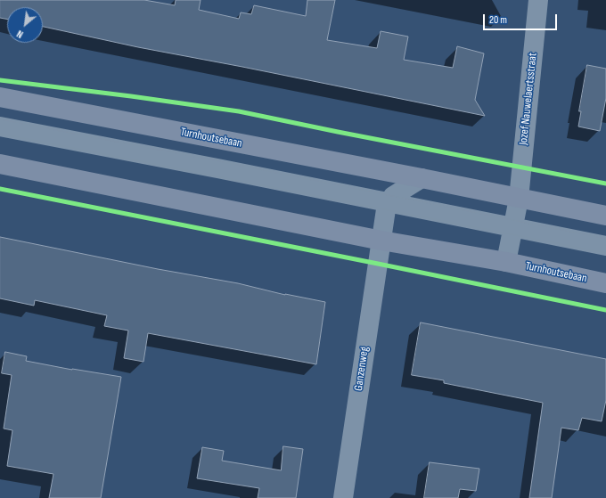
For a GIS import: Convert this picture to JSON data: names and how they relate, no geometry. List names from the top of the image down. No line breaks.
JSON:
{"streets":{"main road":["Turnhoutsebaan"],"street":["Jozef Nauwelaertsstraat","Ganzenweg"]},"crossings":[["Jozef Nauwelaertsstraat","Turnhoutsebaan"],["Turnhoutsebaan","Ganzenweg"]],"scale_bar":"20 m","north":"bottom left"}
